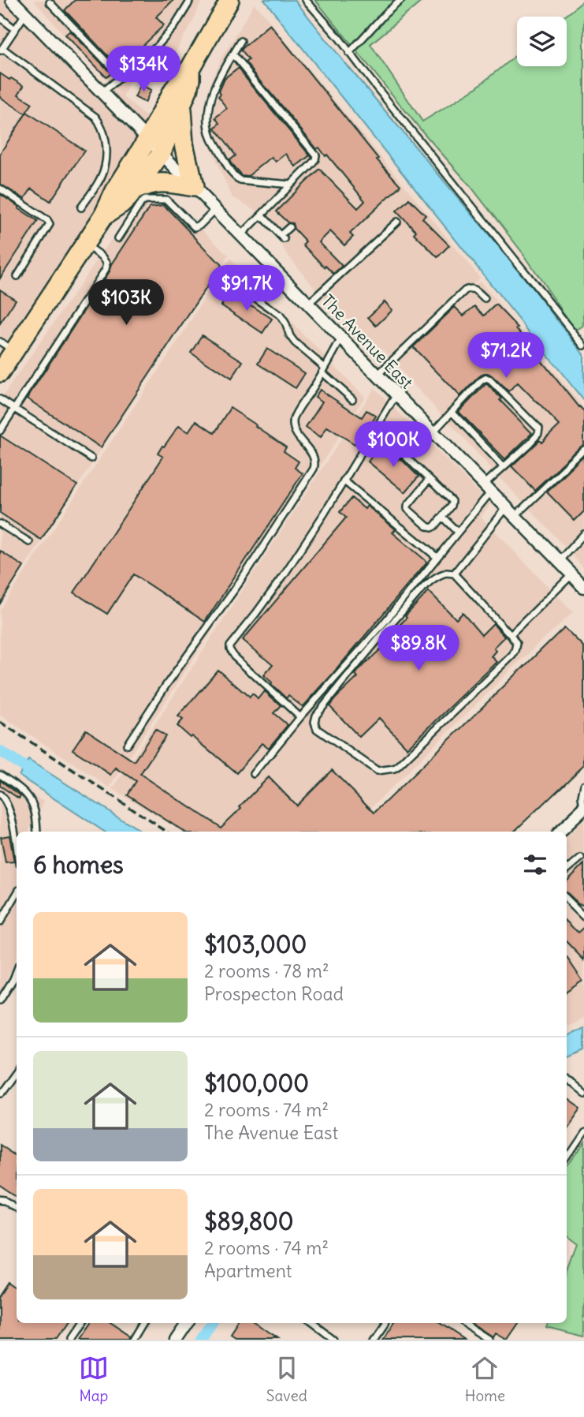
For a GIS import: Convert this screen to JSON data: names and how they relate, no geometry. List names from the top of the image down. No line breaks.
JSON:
{"streets":{"street":["The Avenue East"]},"page":{"price":["$134K","$91.7K","$103K","$71.2K","$100K","$89.8K"],"heading":"6 homes","list":[{"name":"$103,000","note":"2 rooms · 78 m² · Prospecton Road"},{"name":"$100,000","note":"2 rooms · 74 m² · The Avenue East"},{"name":"$89,800","note":"2 rooms · 74 m² · Apartment"}],"tabs":["Map","Saved","Home"]}}
